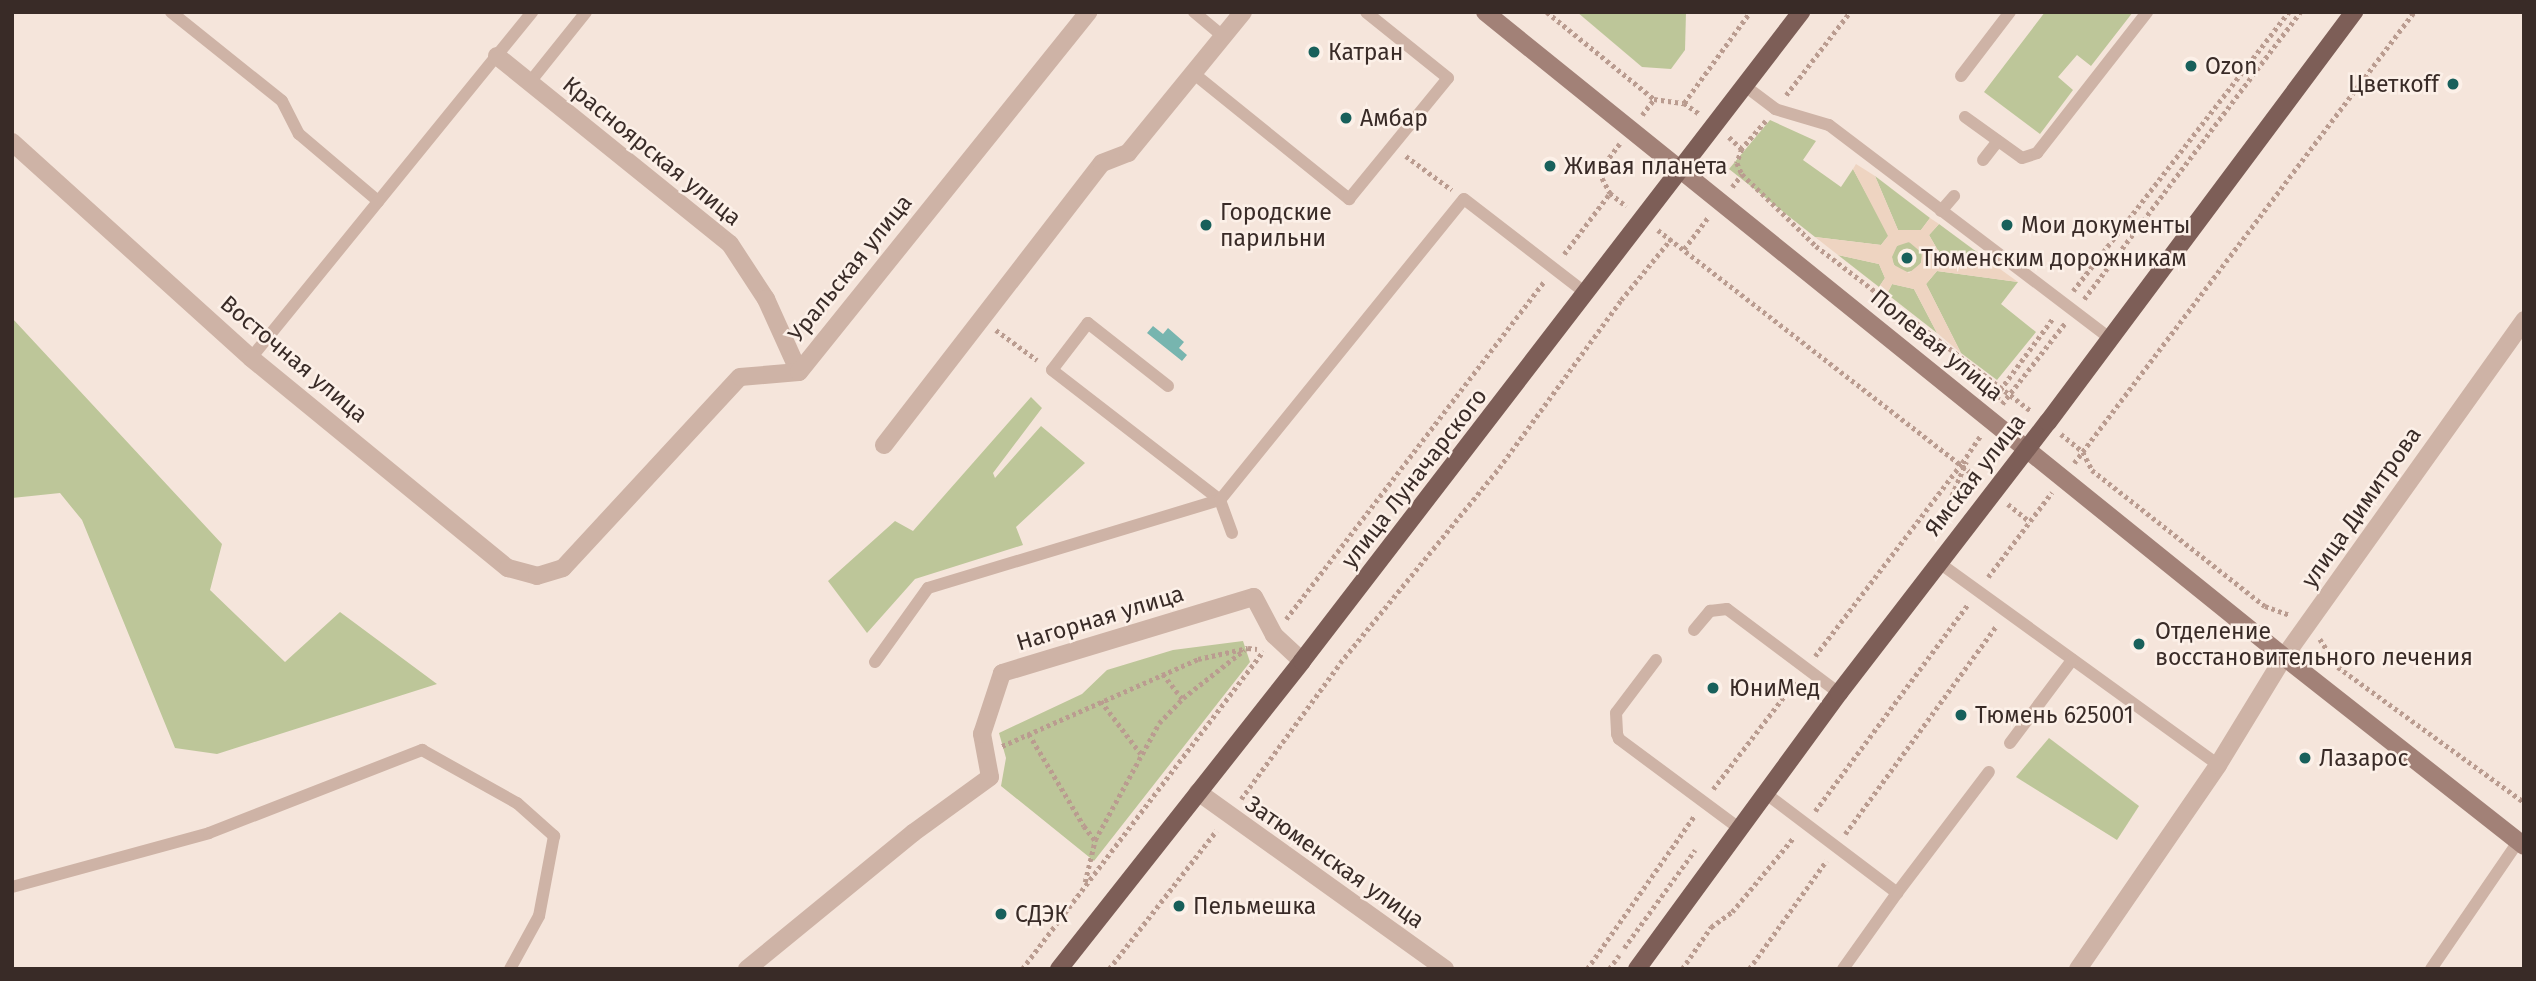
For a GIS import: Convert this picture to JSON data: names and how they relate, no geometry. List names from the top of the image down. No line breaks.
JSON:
{"streets":{"main road":["Ямская улица","улица Луначарского"],"street":["Красноярская улица","Уральская улица","Полевая улица","Восточная улица","улица Димитрова","Нагорная улица","Затюменская улица"]},"crossings":[["Красноярская улица","Уральская улица"],["Уральская улица","Восточная улица"],["Полевая улица","Ямская улица"],["Полевая улица","улица Луначарского"],["Полевая улица","улица Димитрова"],["улица Луначарского","Нагорная улица"],["улица Луначарского","Затюменская улица"]],"places":["Катран","Ozon","Цветкоff","Амбар","Живая планета","Городские парильни","Мои документы","Тюменским дорожникам","Отделение восстановительного лечения","ЮниМед","Тюмень 625001","Лазарос","Пельмешка","СДЭК"]}
